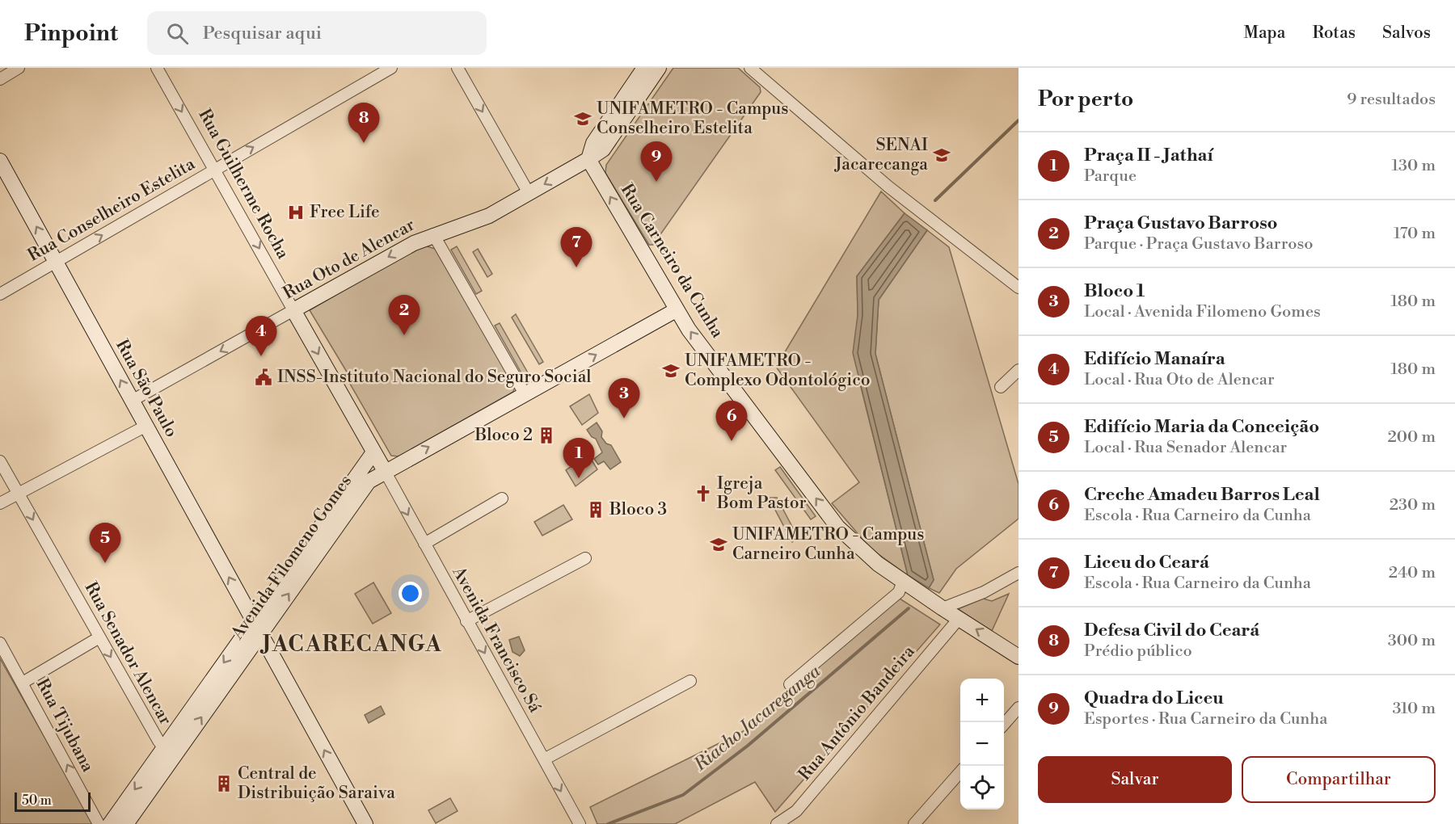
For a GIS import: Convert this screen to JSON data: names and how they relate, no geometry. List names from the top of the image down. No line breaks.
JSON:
{"streets":{"street":["Rua Guilherme Rocha","Rua Conselheiro Estelita","Rua Oto de Alencar","Rua Carneiro da Cunha","Rua São Paulo","Avenida Filomeno Gomes","Avenida Francisco Sá","Rua Senador Alencar","Rua Antônio Bandeira","Rua Tijubana"]},"crossings":[["Rua Guilherme Rocha","Rua Conselheiro Estelita"],["Rua Guilherme Rocha","Rua Oto de Alencar"],["Rua Guilherme Rocha","Avenida Filomeno Gomes"],["Rua Guilherme Rocha","Avenida Francisco Sá"],["Rua Conselheiro Estelita","Rua São Paulo"],["Rua Oto de Alencar","Rua Carneiro da Cunha"],["Rua Oto de Alencar","Rua São Paulo"],["Rua Carneiro da Cunha","Avenida Filomeno Gomes"],["Rua Carneiro da Cunha","Rua Antônio Bandeira"],["Rua São Paulo","Avenida Filomeno Gomes"],["Avenida Filomeno Gomes","Avenida Francisco Sá"],["Avenida Filomeno Gomes","Rua Senador Alencar"]],"one_way":["Rua Guilherme Rocha","Rua Conselheiro Estelita","Rua Oto de Alencar","Rua Carneiro da Cunha","Rua São Paulo","Avenida Francisco Sá","Rua Senador Alencar","Rua Tijubana"],"districts":["JACARECANGA"],"water":["Riacho Jacareganga"],"places":{"school or university":["UNIFAMETRO - Campus Conselheiro Estelita","SENAI Jacarecanga","UNIFAMETRO - Complexo Odontológico","UNIFAMETRO - Campus Carneiro Cunha"],"hospital":["Free Life"],"public building":["INSS-Instituto Nacional do Seguro Social"],"building":["Bloco 2","Bloco 3","Central de Distribuição Saraiva"],"church":["Igreja Bom Pastor"]},"scale_bar":"50 m","page":{"header":"Pinpoint","search":"Pesquisar aqui","nav":["Mapa","Rotas","Salvos"],"heading":["Por perto","9 resultados"],"pins":["8","9","7","2","4","3","6","1","5"],"list":[{"mark":"1","name":"Praça II - Jathaí","note":"Parque","value":"130 m"},{"mark":"2","name":"Praça Gustavo Barroso","note":"Parque · Praça Gustavo Barroso","value":"170 m"},{"mark":"3","name":"Bloco 1","note":"Local · Avenida Filomeno Gomes","value":"180 m"},{"mark":"4","name":"Edifício Manaíra","note":"Local · Rua Oto de Alencar","value":"180 m"},{"mark":"5","name":"Edifício Maria da Conceição","note":"Local · Rua Senador Alencar","value":"200 m"},{"mark":"6","name":"Creche Amadeu Barros Leal","note":"Escola · Rua Carneiro da Cunha","value":"230 m"},{"mark":"7","name":"Liceu do Ceará","note":"Escola · Rua Carneiro da Cunha","value":"240 m"},{"mark":"8","name":"Defesa Civil do Ceará","note":"Prédio público","value":"300 m"},{"mark":"9","name":"Quadra do Liceu","note":"Esportes · Rua Carneiro da Cunha","value":"310 m"}],"map_buttons":["+","−"],"buttons":["Salvar","Compartilhar"],"scale":"50 m"}}
